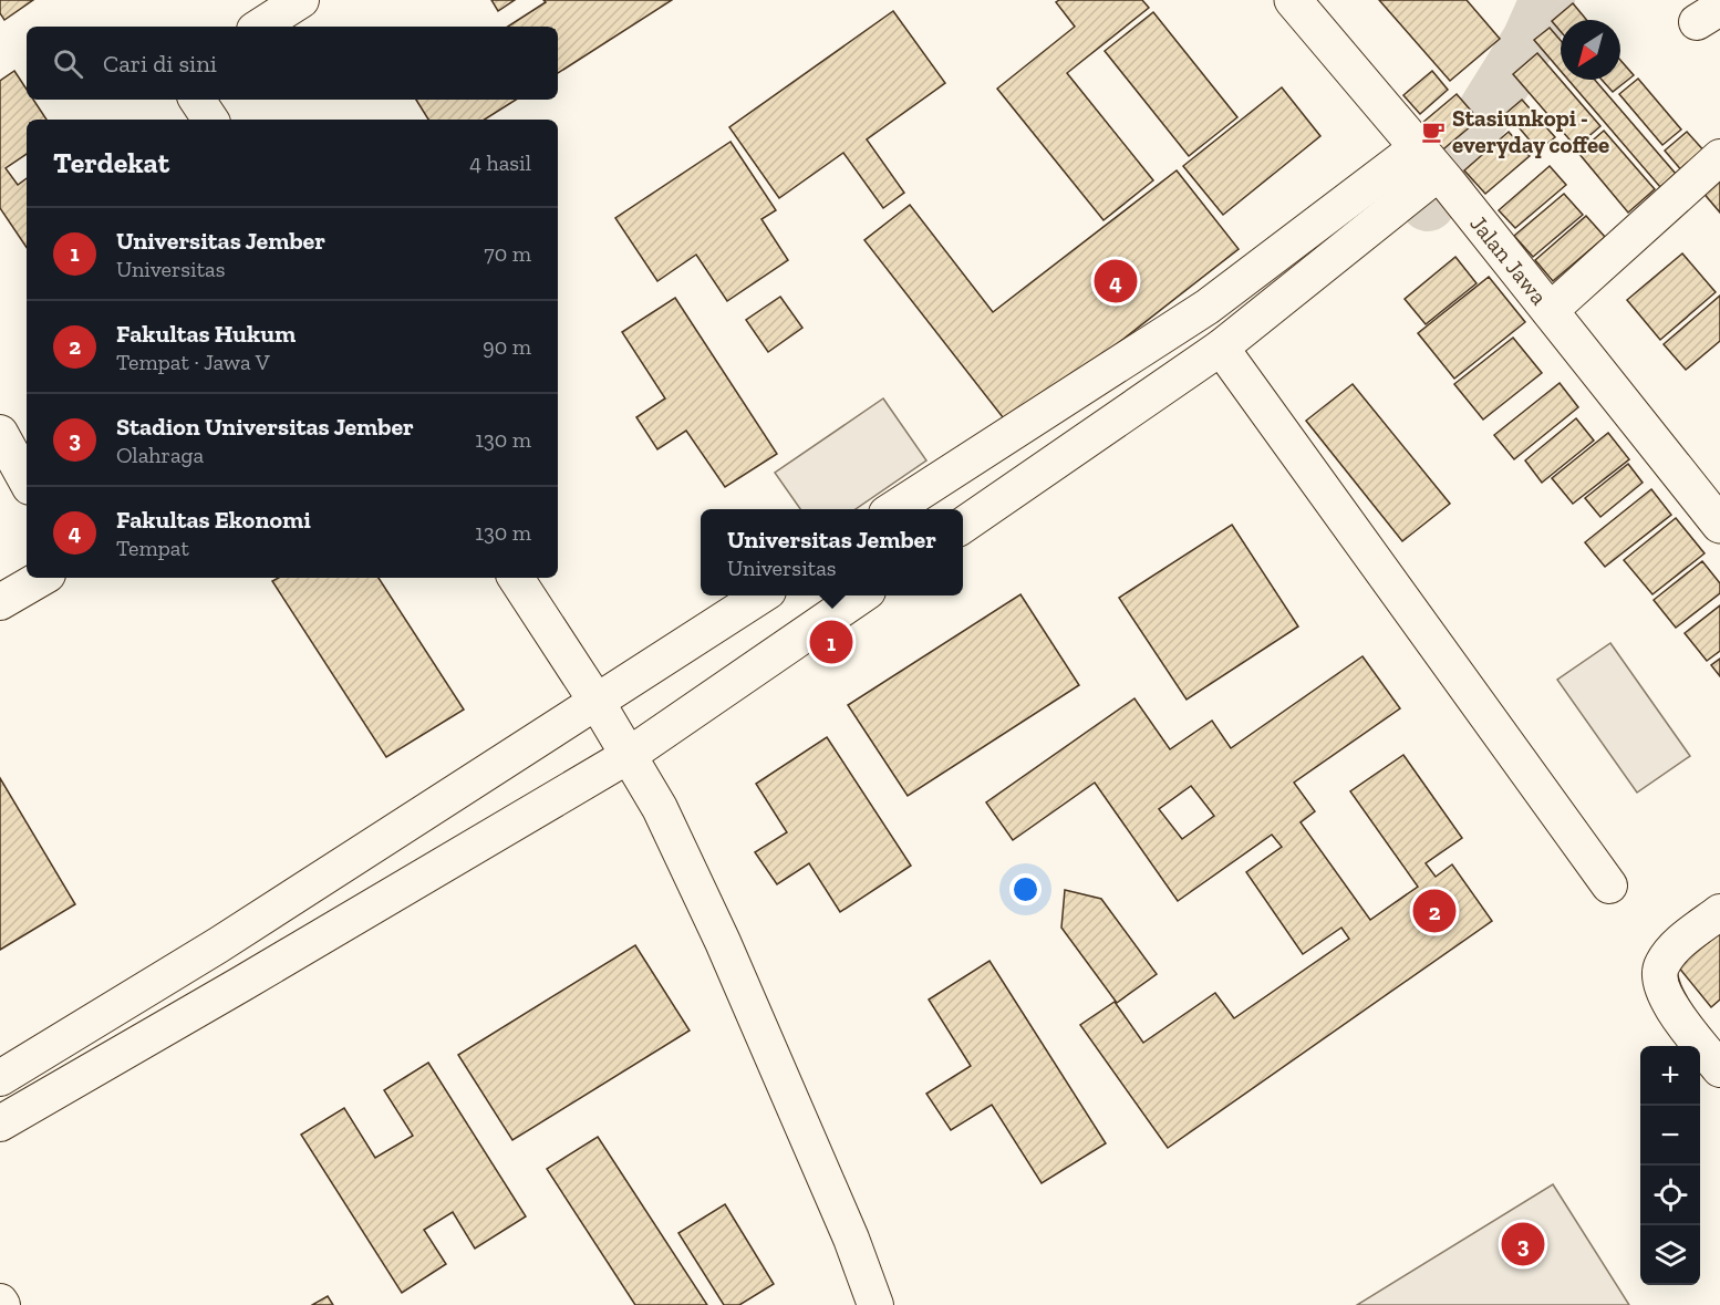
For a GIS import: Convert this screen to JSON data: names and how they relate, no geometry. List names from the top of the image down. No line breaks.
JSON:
{"streets":{"main road":["Jalan Jawa"]},"places":{"cafe":["Stasiunkopi - everyday coffee"]},"north":"bottom left","page":{"search":"Cari di sini","heading":["Terdekat","4 hasil"],"list":[{"mark":"1","name":"Universitas Jember","note":"Universitas","value":"70 m"},{"mark":"2","name":"Fakultas Hukum","note":"Tempat · Jawa V","value":"90 m"},{"mark":"3","name":"Stadion Universitas Jember","note":"Olahraga","value":"130 m"},{"mark":"4","name":"Fakultas Ekonomi","note":"Tempat","value":"130 m"}],"pins":["4","1","2","3"],"popup":["Universitas Jember","Universitas"],"map_buttons":["+","−"]}}
